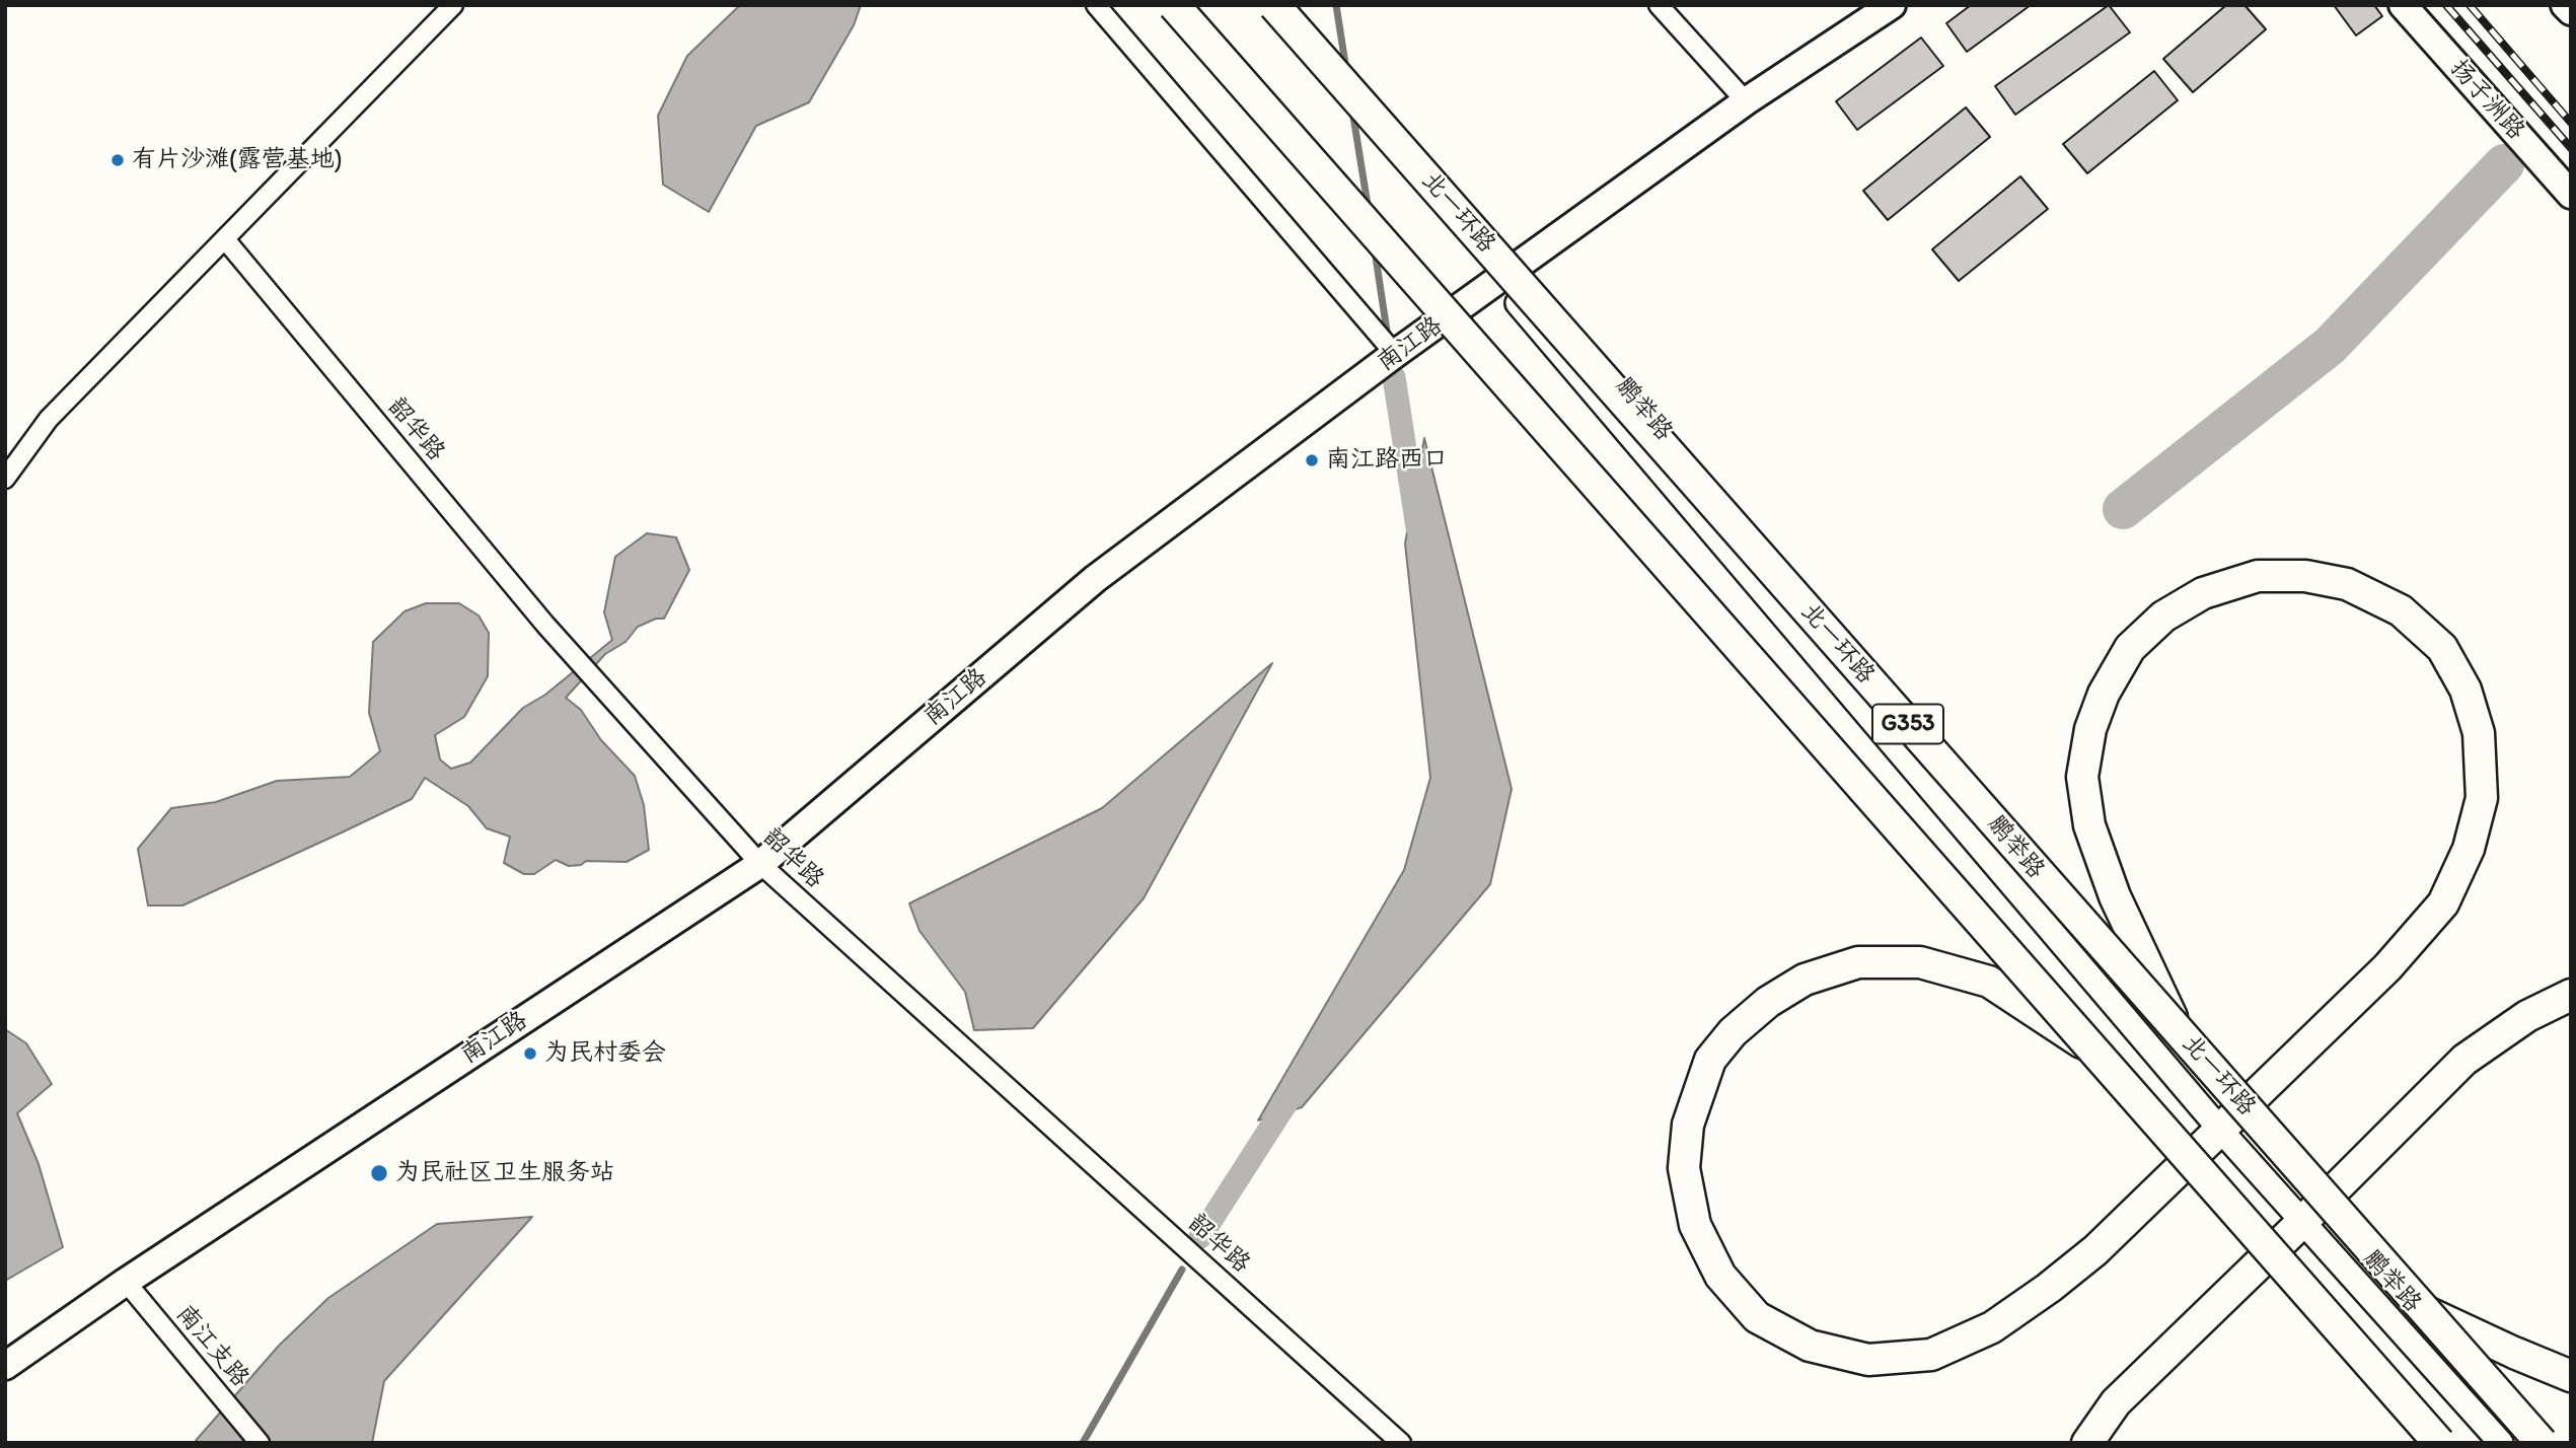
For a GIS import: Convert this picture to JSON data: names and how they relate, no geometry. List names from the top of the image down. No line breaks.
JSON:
{"streets":{"highway":["北一环路","G353"],"main road":["扬子洲路","南江路"],"street":["鹏举路","韶华路","南江支路"]},"crossings":[["南江路","鹏举路"],["南江路","韶华路"],["南江路","南江支路"]],"places":["有片沙滩(露营基地)","南江路西口","为民村委会","为民社区卫生服务站"]}
